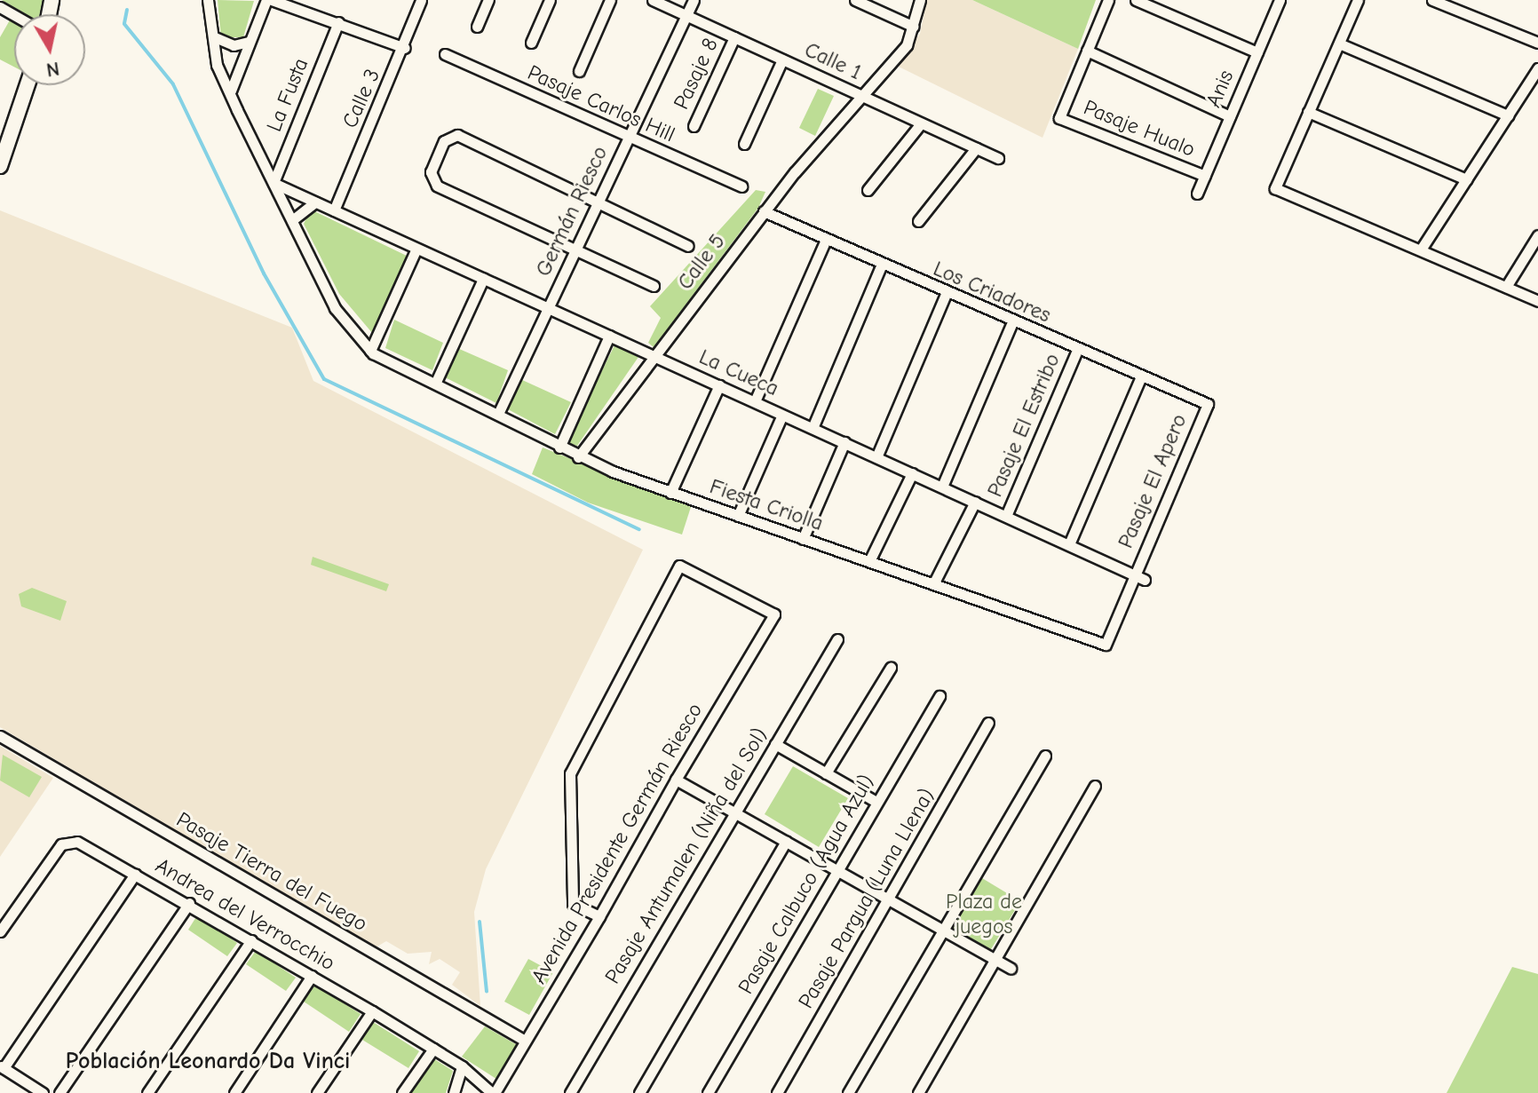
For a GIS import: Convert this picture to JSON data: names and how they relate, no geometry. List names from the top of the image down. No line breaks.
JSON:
{"streets":{"street":["Calle 1","Pasaje 8","Anis","La Fusta","Calle 3","Pasaje Carlos Hill","Pasaje Hualo","Germán Riesco","Calle 5","Los Criadores","La Cueca","Pasaje El Estribo","Pasaje El Apero","Fiesta Criolla","Avenida Presidente Germán Riesco","Pasaje Antumalen (Niña del Sol)","Pasaje Tierra del Fuego","Pasaje Calbuco (Agua Azul)","Pasaje Pargua (Luna Llena)","Andrea del Verrocchio"]},"crossings":[["Calle 1","Pasaje 8"],["Calle 1","Germán Riesco"],["Calle 1","Calle 5"],["Anis","Pasaje Hualo"],["La Fusta","La Cueca"],["Calle 3","La Cueca"],["Pasaje Carlos Hill","Germán Riesco"],["Germán Riesco","La Cueca"],["Germán Riesco","Fiesta Criolla"],["Calle 5","Los Criadores"],["Calle 5","La Cueca"],["Calle 5","Fiesta Criolla"],["Los Criadores","Pasaje El Estribo"],["Los Criadores","Pasaje El Apero"],["La Cueca","Pasaje El Estribo"],["La Cueca","Pasaje El Apero"],["La Cueca","Fiesta Criolla"],["Pasaje El Estribo","Fiesta Criolla"],["Pasaje El Apero","Fiesta Criolla"],["Avenida Presidente Germán Riesco","Pasaje Tierra del Fuego"],["Avenida Presidente Germán Riesco","Andrea del Verrocchio"]],"districts":["Población Leonardo Da Vinci"],"parks":["Plaza de juegos"],"north":"bottom"}
